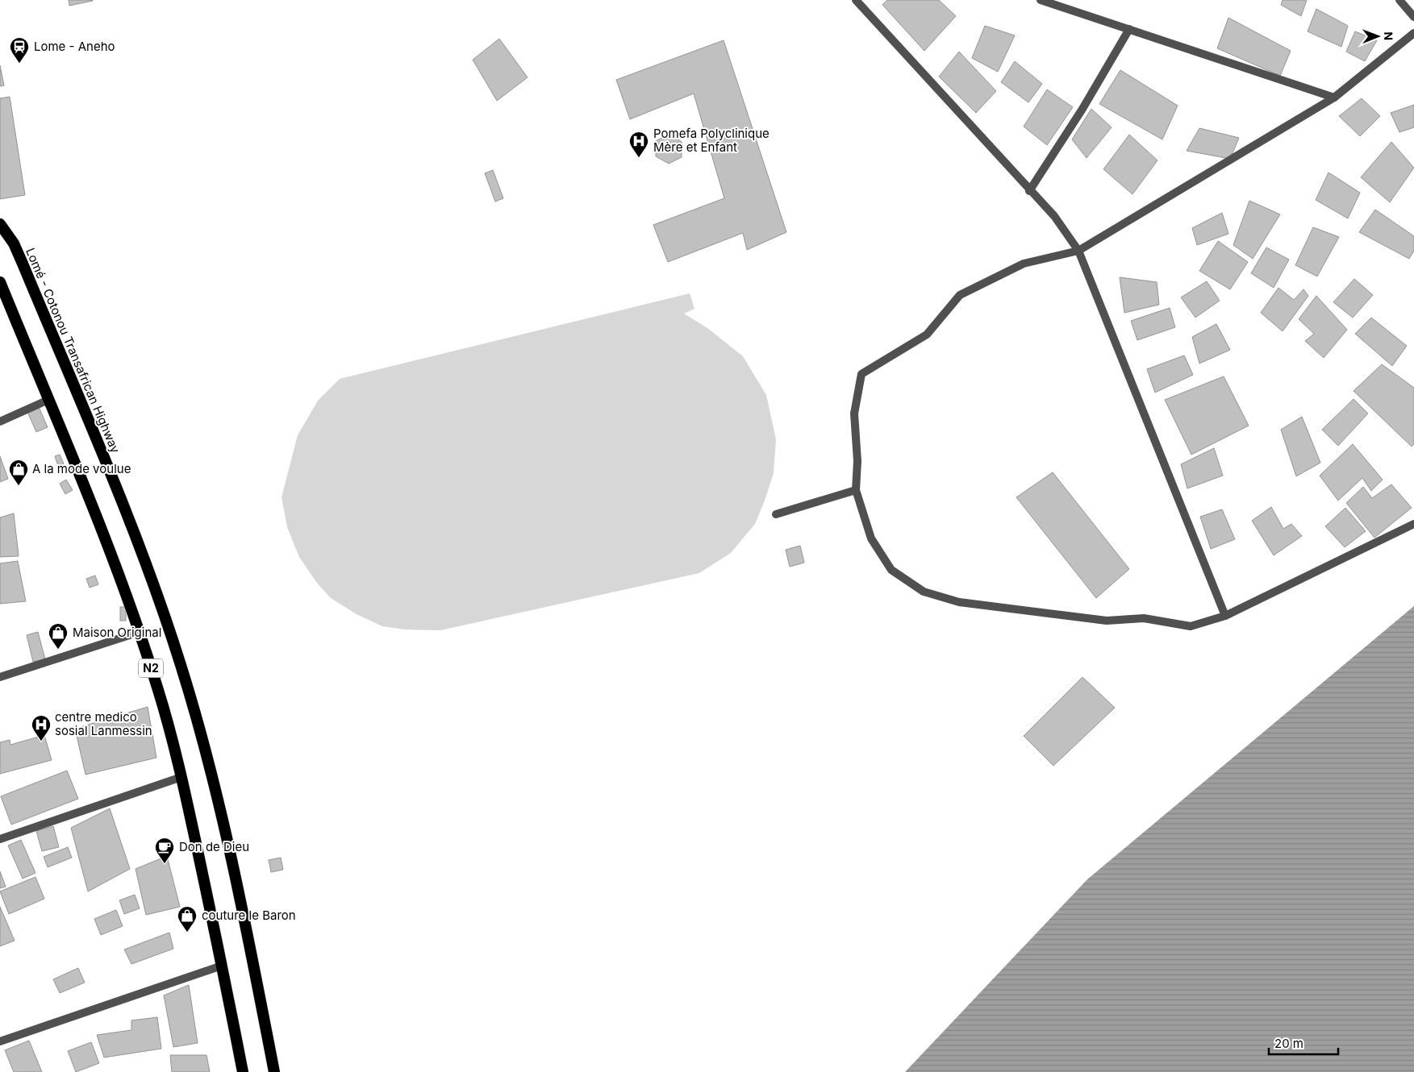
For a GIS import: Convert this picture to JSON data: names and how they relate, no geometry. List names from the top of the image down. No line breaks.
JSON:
{"streets":{"highway":["Lomé - Cotonou Transafrican Highway","N2"]},"places":{"station":["Lome - Aneho"],"hospital":["Pomefa Polyclinique Mère et Enfant","centre medico sosial Lanmessin"],"shop":["A la mode voulue","Maison Original","couture le Baron"],"cafe":["Don de Dieu"]},"scale_bar":"20 m","north":"right"}
